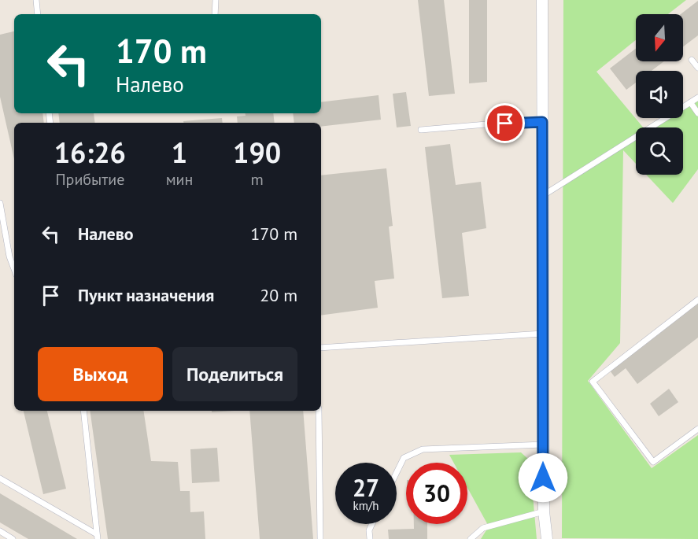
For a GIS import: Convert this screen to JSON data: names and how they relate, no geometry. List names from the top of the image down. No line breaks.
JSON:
{"north":"bottom","page":{"turn":["170 m","Налево"],"eta":["16:26","Прибытие","1","мин","190","m"],"list":[{"name":"Налево","value":"170 m"},{"name":"Пункт назначения","value":"20 m"}],"buttons":["Выход","Поделиться"],"speed":"27 km/h","limit":"30"}}
